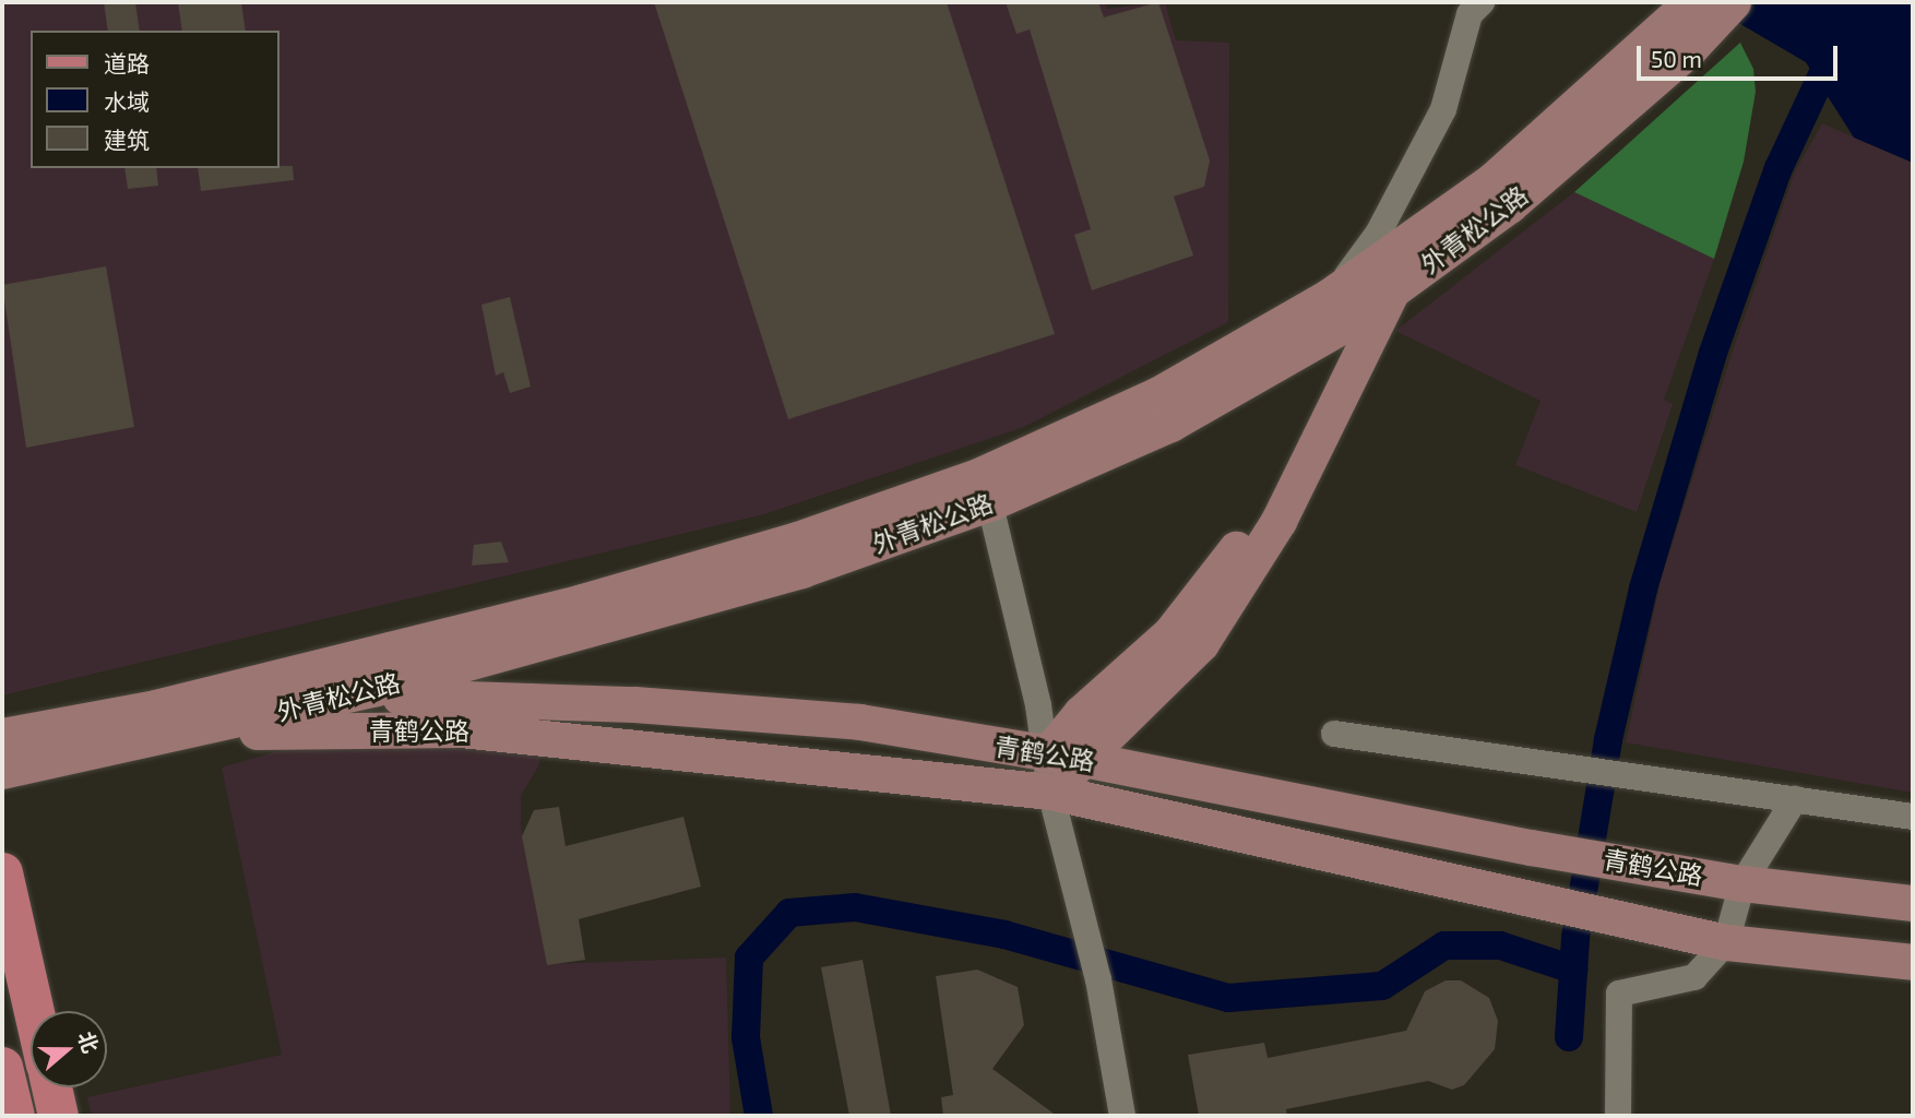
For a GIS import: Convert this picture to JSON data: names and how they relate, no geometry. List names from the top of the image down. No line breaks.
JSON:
{"streets":{"main road":["外青松公路","青鹤公路"]},"crossings":[["外青松公路","青鹤公路"]],"legend":["道路","水域","建筑"],"scale_bar":"50 m","north":"right"}
